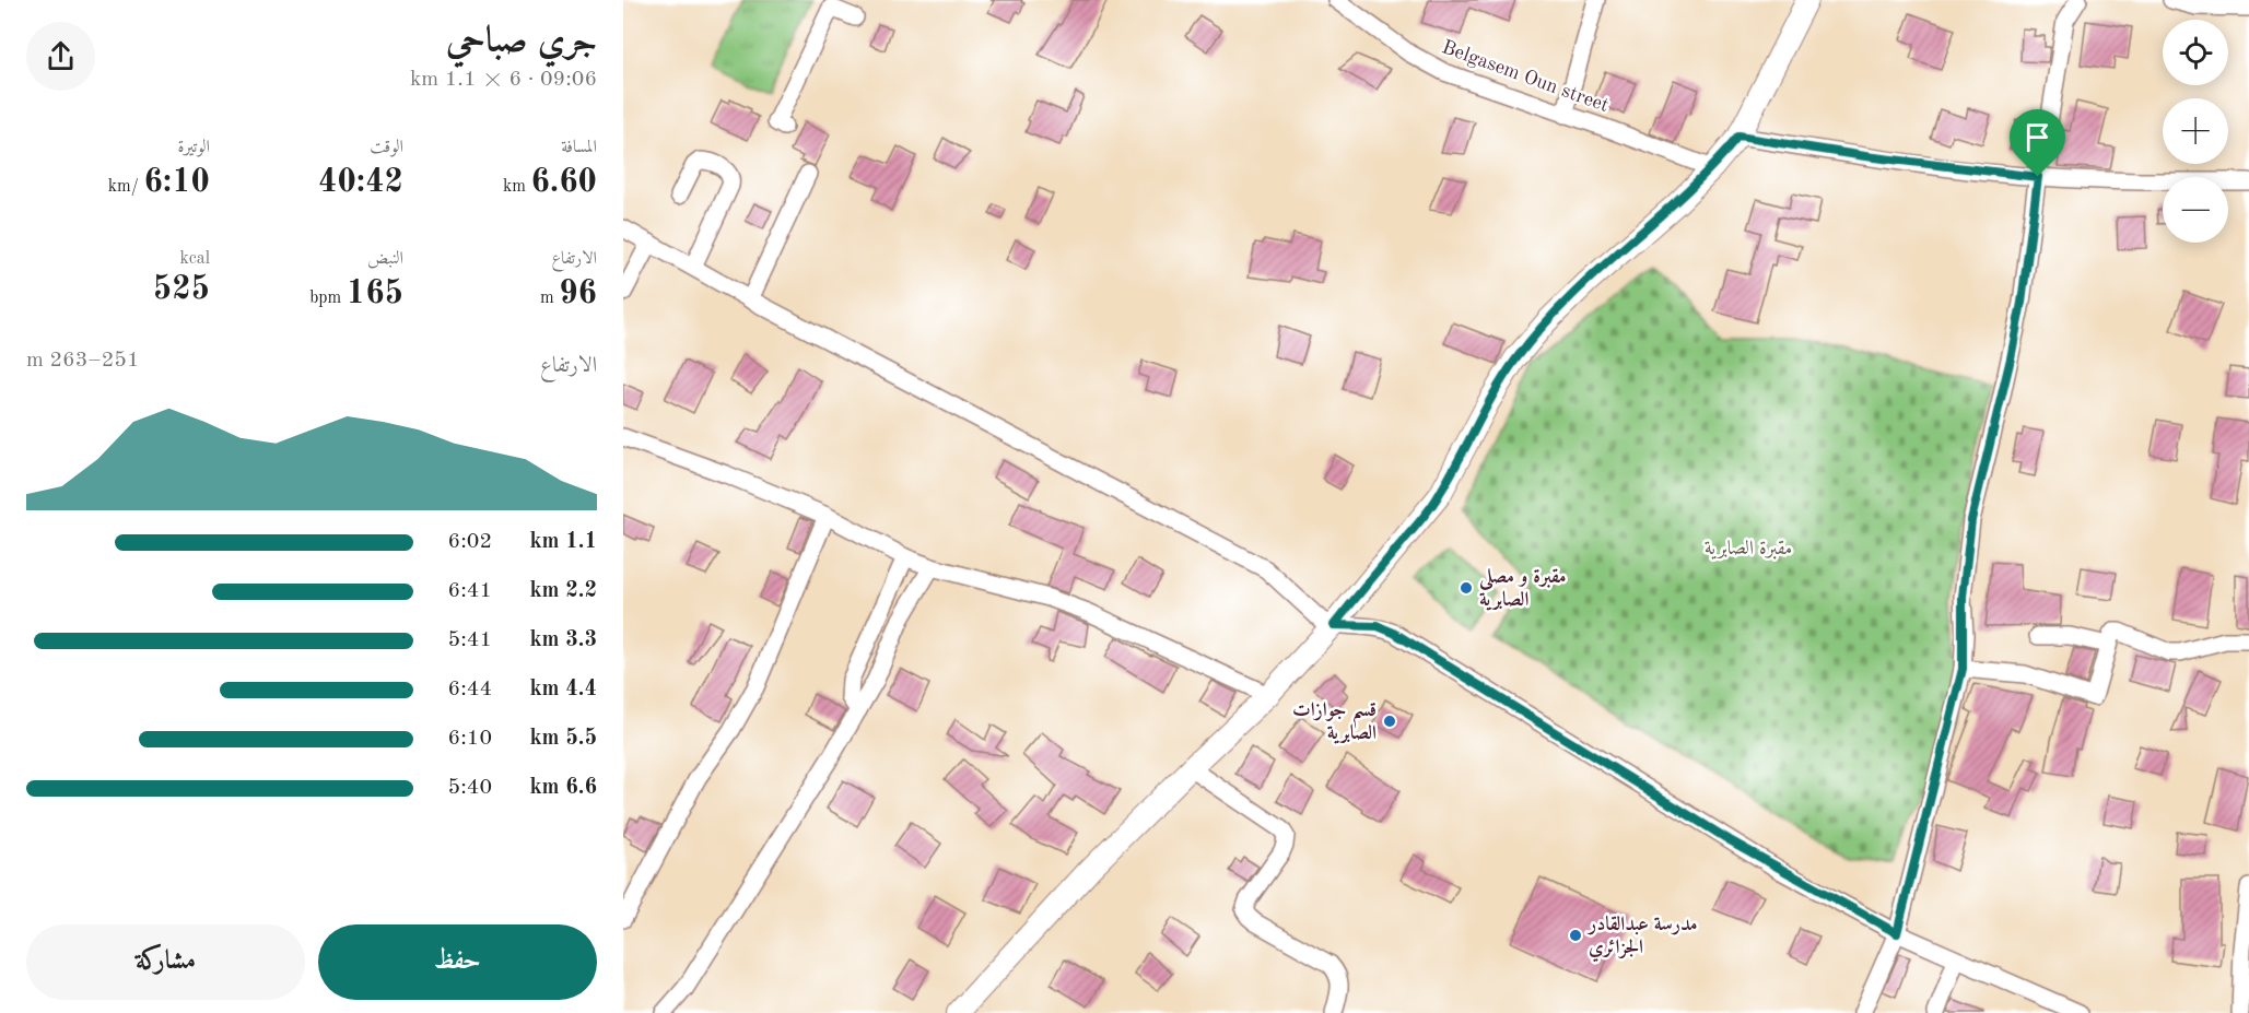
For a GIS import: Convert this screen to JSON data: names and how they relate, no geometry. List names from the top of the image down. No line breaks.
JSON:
{"streets":{"street":["Belgasem Oun street"]},"parks":["مقبرة الصابرية"],"places":["مقبرة و مصلى الصابرية","قسم جوازات الصابرية","مدرسة عبدالقادر الجزائري"],"page":{"heading":["جري صباحي","09:06 · 6 × 1.1 km"],"map_buttons":["+","−"],"stats":[["المسافة","6.60 km"],["الوقت","40:42"],["الوتيرة","6:10 /km"],["الارتفاع","96 m"],["النبض","165 bpm"],["kcal","525"]],"chart":["الارتفاع","251–263 m"],"list":[{"name":"1.1 km","note":"6:02"},{"name":"2.2 km","note":"6:41"},{"name":"3.3 km","note":"5:41"},{"name":"4.4 km","note":"6:44"},{"name":"5.5 km","note":"6:10"},{"name":"6.6 km","note":"5:40"}],"buttons":["حفظ","مشاركة"]}}
